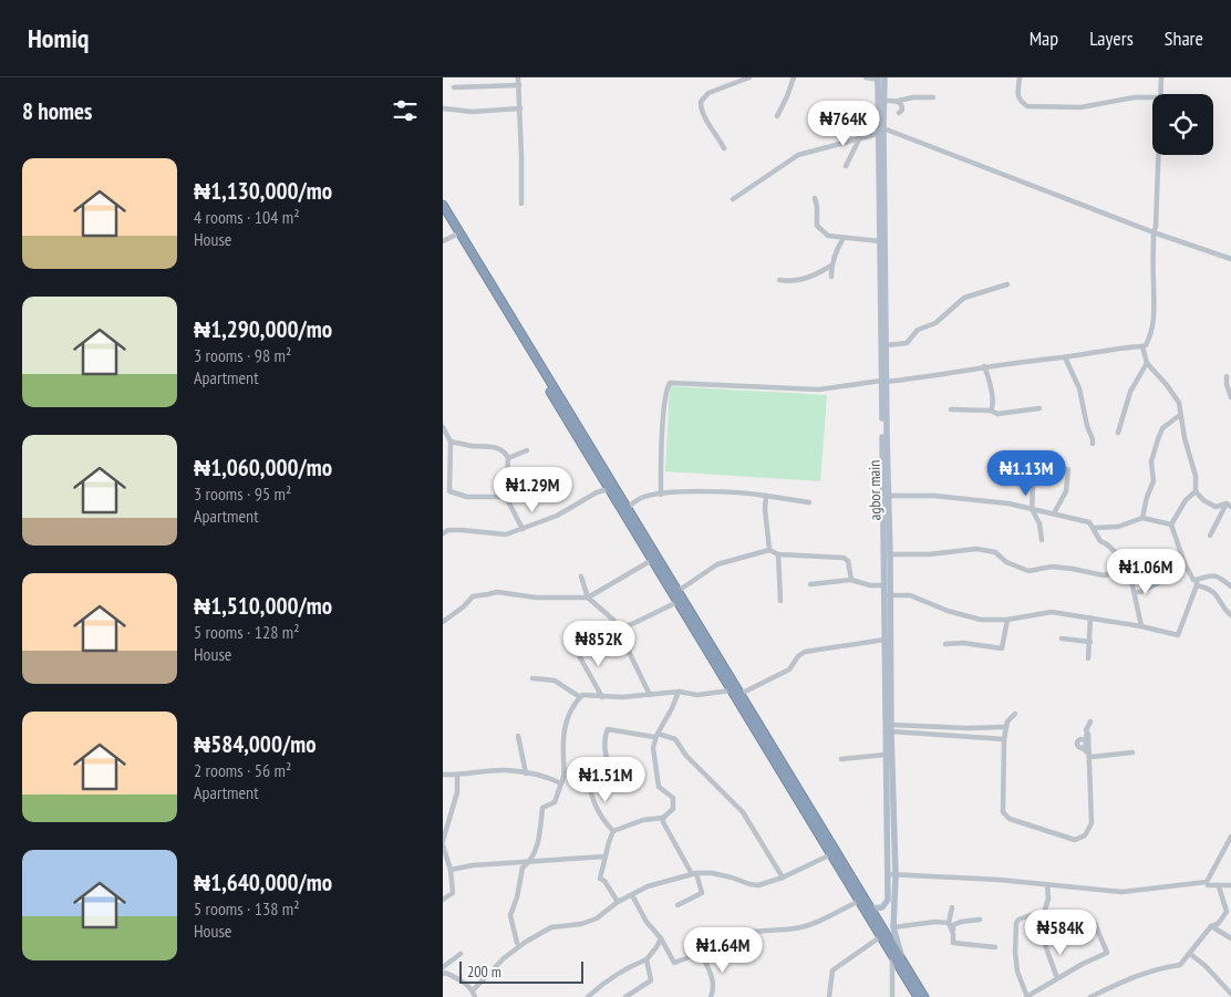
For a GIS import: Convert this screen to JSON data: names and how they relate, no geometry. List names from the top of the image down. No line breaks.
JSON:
{"streets":{"main road":["agbor main"]},"scale_bar":"200 m","page":{"header":"Homiq","nav":["Map","Layers","Share"],"heading":"8 homes","price":["₦764K","₦1.13M","₦1.29M","₦1.06M","₦852K","₦1.51M","₦584K","₦1.64M"],"list":[{"name":"₦1,130,000/mo","note":"4 rooms · 104 m² · House"},{"name":"₦1,290,000/mo","note":"3 rooms · 98 m² · Apartment"},{"name":"₦1,060,000/mo","note":"3 rooms · 95 m² · Apartment"},{"name":"₦1,510,000/mo","note":"5 rooms · 128 m² · House"},{"name":"₦584,000/mo","note":"2 rooms · 56 m² · Apartment"},{"name":"₦1,640,000/mo","note":"5 rooms · 138 m² · House"}],"scale":"200 m"}}
